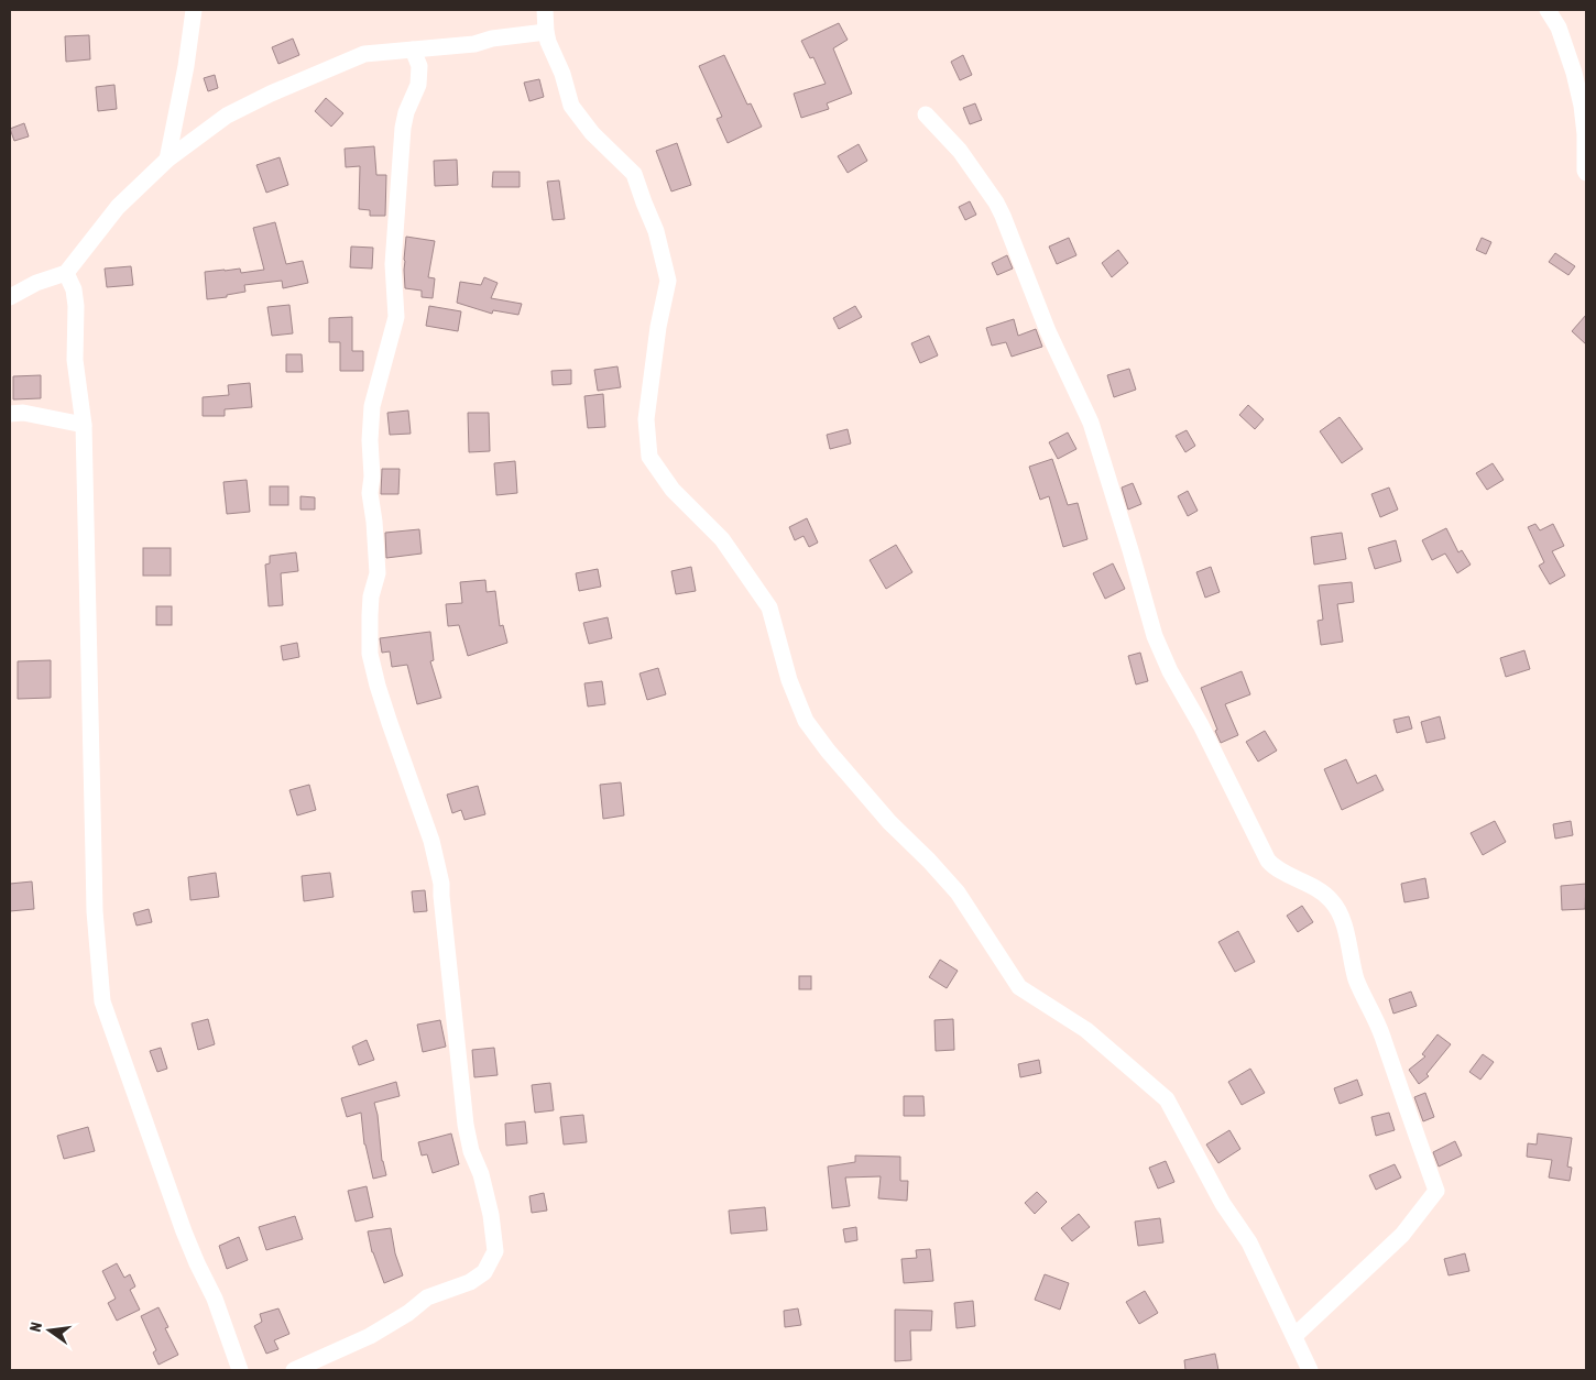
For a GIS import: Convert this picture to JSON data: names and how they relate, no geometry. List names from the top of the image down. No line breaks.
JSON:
{"north":"left"}
